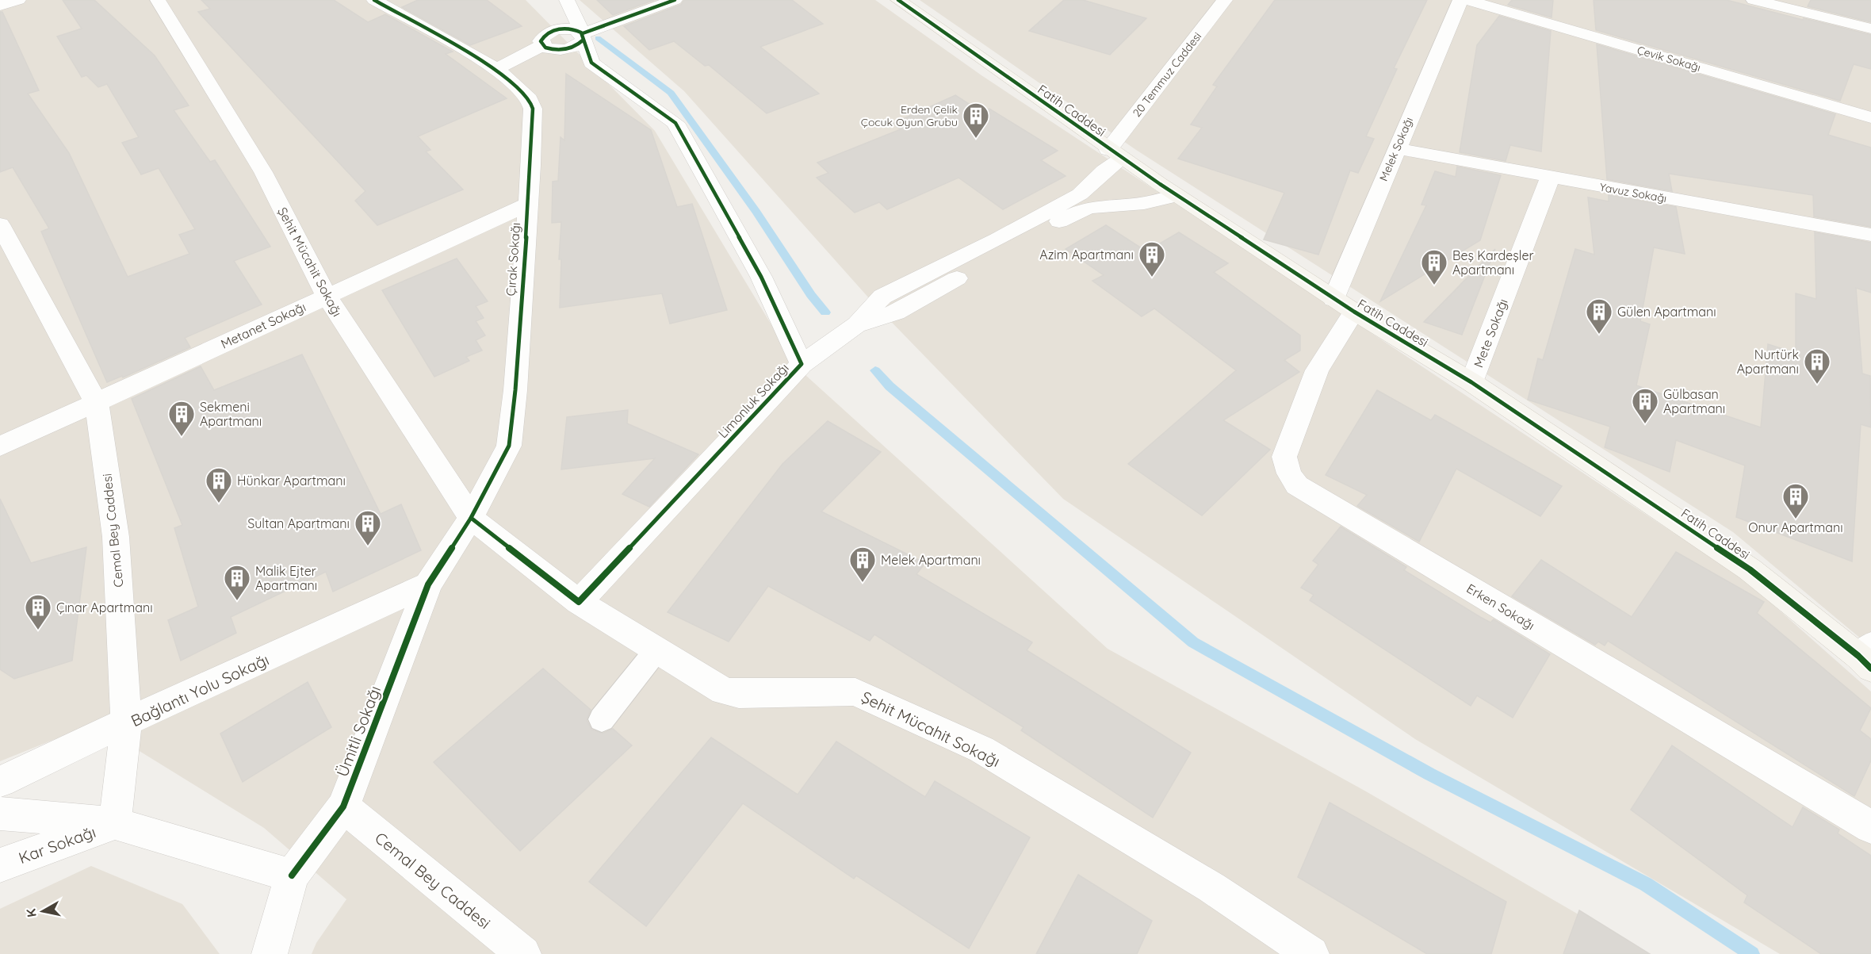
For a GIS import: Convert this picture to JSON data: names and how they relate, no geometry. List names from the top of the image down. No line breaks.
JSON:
{"streets":{"main road":["Fatih Caddesi"],"street":["Çevik Sokağı","20 Temmuz Caddesi","Melek Sokağı","Yavuz Sokağı","Çırak Sokağı","Şehit Mücahit Sokağı","Metanet Sokağı","Mete Sokağı","Limonluk Sokağı","Cemal Bey Caddesi","Erken Sokağı","Bağlantı Yolu Sokağı","Ümitli Sokağı","Kar Sokağı"]},"crossings":[["20 Temmuz Caddesi","Fatih Caddesi"],["Fatih Caddesi","Melek Sokağı"],["Fatih Caddesi","Mete Sokağı"],["Fatih Caddesi","Erken Sokağı"],["Melek Sokağı","Yavuz Sokağı"],["Melek Sokağı","Erken Sokağı"],["Yavuz Sokağı","Mete Sokağı"],["Çırak Sokağı","Şehit Mücahit Sokağı"],["Çırak Sokağı","Metanet Sokağı"],["Çırak Sokağı","Bağlantı Yolu Sokağı"],["Çırak Sokağı","Ümitli Sokağı"],["Şehit Mücahit Sokağı","Metanet Sokağı"],["Şehit Mücahit Sokağı","Limonluk Sokağı"],["Metanet Sokağı","Cemal Bey Caddesi"],["Cemal Bey Caddesi","Bağlantı Yolu Sokağı"],["Cemal Bey Caddesi","Ümitli Sokağı"],["Bağlantı Yolu Sokağı","Ümitli Sokağı"],["Bağlantı Yolu Sokağı","Kar Sokağı"]],"places":{"building":["Erden Çelik Çocuk Oyun Grubu","Azim Apartmanı","Beş Kardeşler Apartmanı","Gülen Apartmanı","Nurtürk Apartmanı","Gülbasan Apartmanı","Sekmeni Apartmanı","Hünkar Apartmanı","Onur Apartmanı","Sultan Apartmanı","Melek Apartmanı","Malik Ejter Apartmanı","Çınar Apartmanı"]},"north":"left"}
